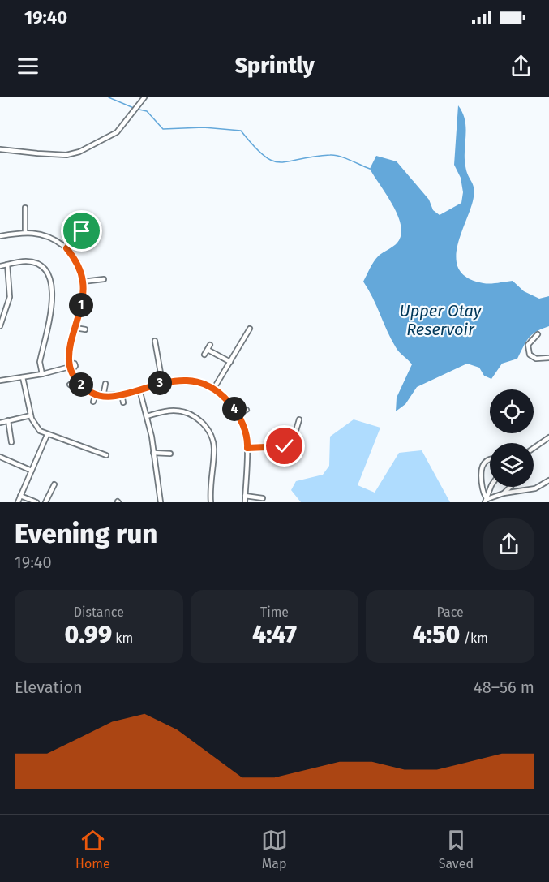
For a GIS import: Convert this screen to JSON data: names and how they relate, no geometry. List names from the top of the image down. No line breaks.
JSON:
{"water":["Upper Otay Reservoir"],"page":{"status":"19:40","header":"Sprintly","pins":["1","3","2","4"],"heading":["Evening run","19:40"],"stats":[["Distance","0.99 km"],["Time","4:47"],["Pace","4:50 /km"]],"chart":["Elevation","48–56 m"],"tabs":["Home","Map","Saved"]}}
